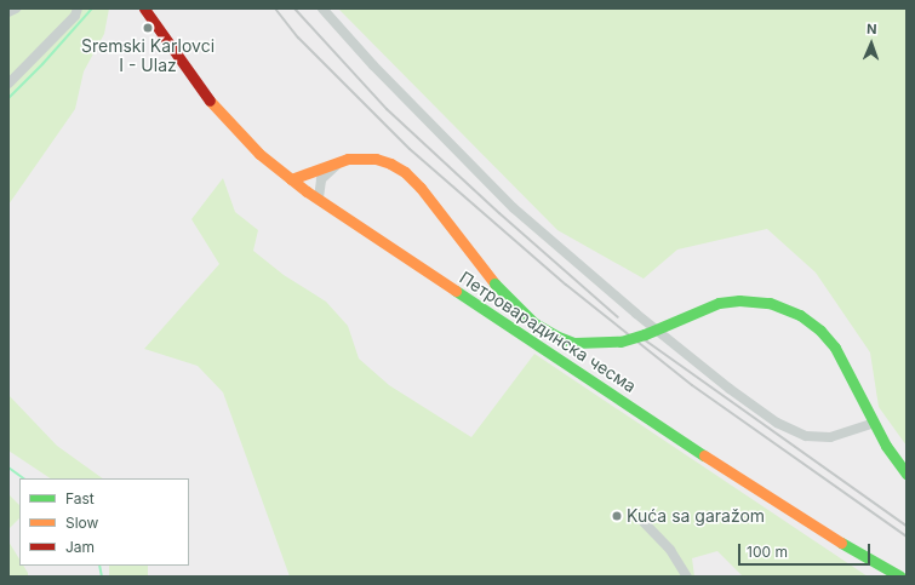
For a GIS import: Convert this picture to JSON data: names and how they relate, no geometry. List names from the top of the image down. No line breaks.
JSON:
{"streets":{"main road":["Петроварадинска чесма"]},"places":["Sremski Karlovci I - Ulaz","Kuća sa garažom"],"legend":["Fast","Slow","Jam"],"scale_bar":"100 m","north":"top"}
